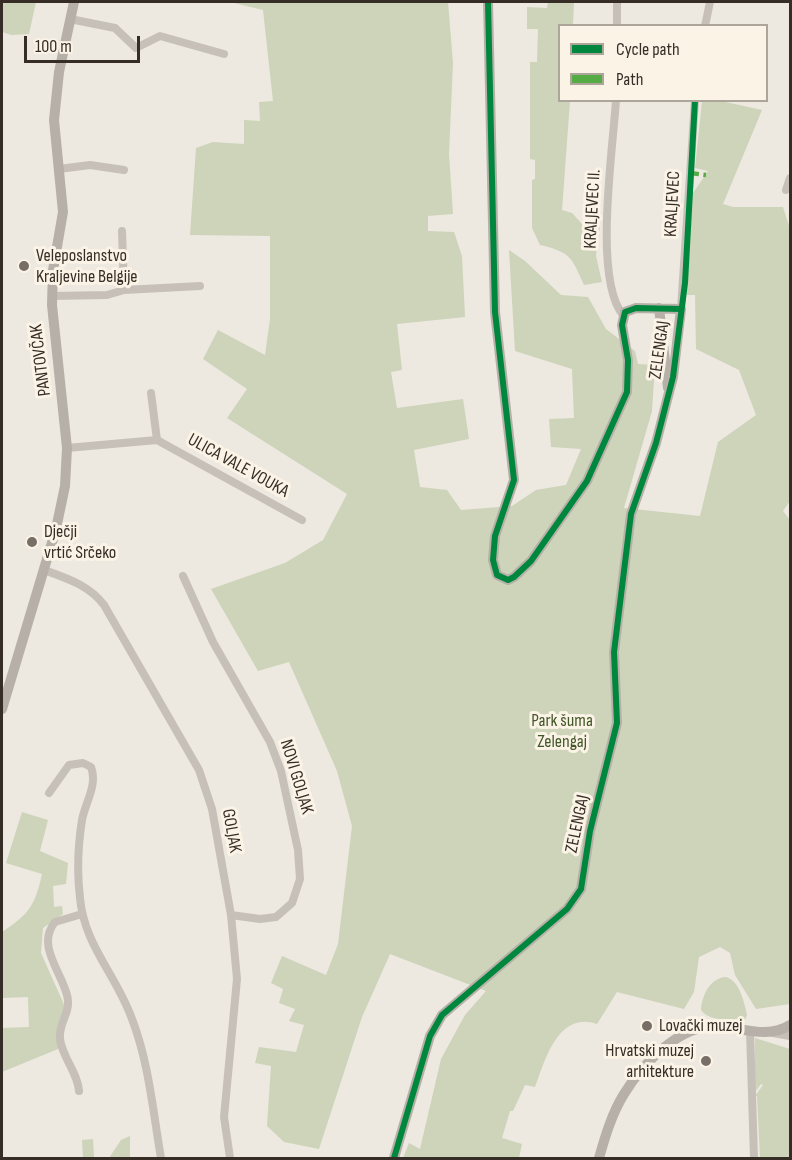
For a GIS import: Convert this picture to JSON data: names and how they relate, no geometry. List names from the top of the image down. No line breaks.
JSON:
{"streets":{"street":["KRALJEVEC","KRALJEVEC II.","ZELENGAJ","PANTOVČAK","ULICA VALE VOUKA","NOVI GOLJAK","GOLJAK"]},"crossings":[["KRALJEVEC","ZELENGAJ"],["KRALJEVEC II.","ZELENGAJ"],["PANTOVČAK","GOLJAK"],["NOVI GOLJAK","GOLJAK"]],"parks":["Park šuma Zelengaj"],"places":["Veleposlanstvo Kraljevine Belgije","Dječji vrtić Srčeko","Lovački muzej","Hrvatski muzej arhitekture"],"legend":["Cycle path","Path"],"scale_bar":"100 m"}
